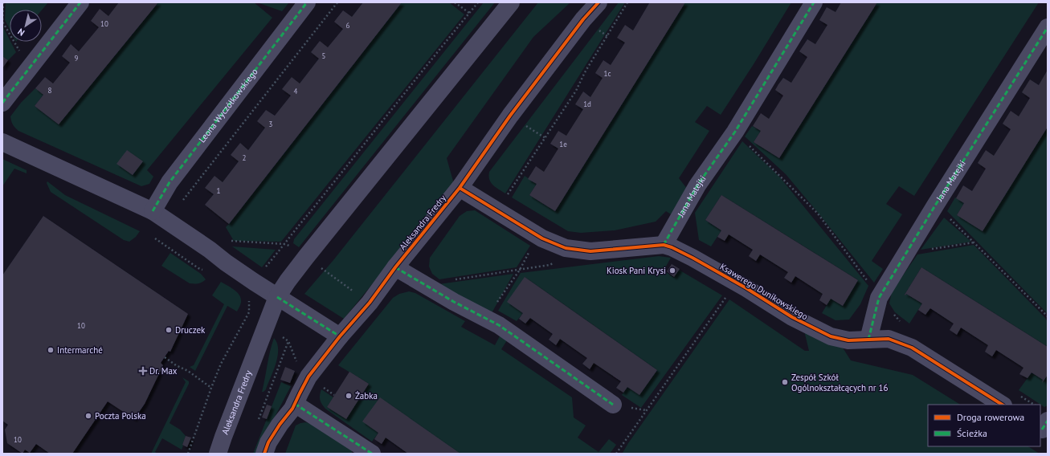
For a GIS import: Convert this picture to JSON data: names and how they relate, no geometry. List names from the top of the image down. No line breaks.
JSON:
{"streets":{"street":["Leona Wyczółkowskiego","Jana Matejki","Aleksandra Fredry","Ksawerego Dunikowskiego"]},"crossings":[["Jana Matejki","Ksawerego Dunikowskiego"],["Aleksandra Fredry","Ksawerego Dunikowskiego"]],"places":{"other":["Kiosk Pani Krysi","Druczek","Intermarché","Zespół Szkół Ogólnokształcących nr 16","Żabka","Poczta Polska"],"health":["Dr. Max"]},"house_numbers":["10","6","5","9","1c","8","4","1d","3","1e","2","1","10","10"],"legend":["Droga rowerowa","Ścieżka"],"north":"bottom left"}
